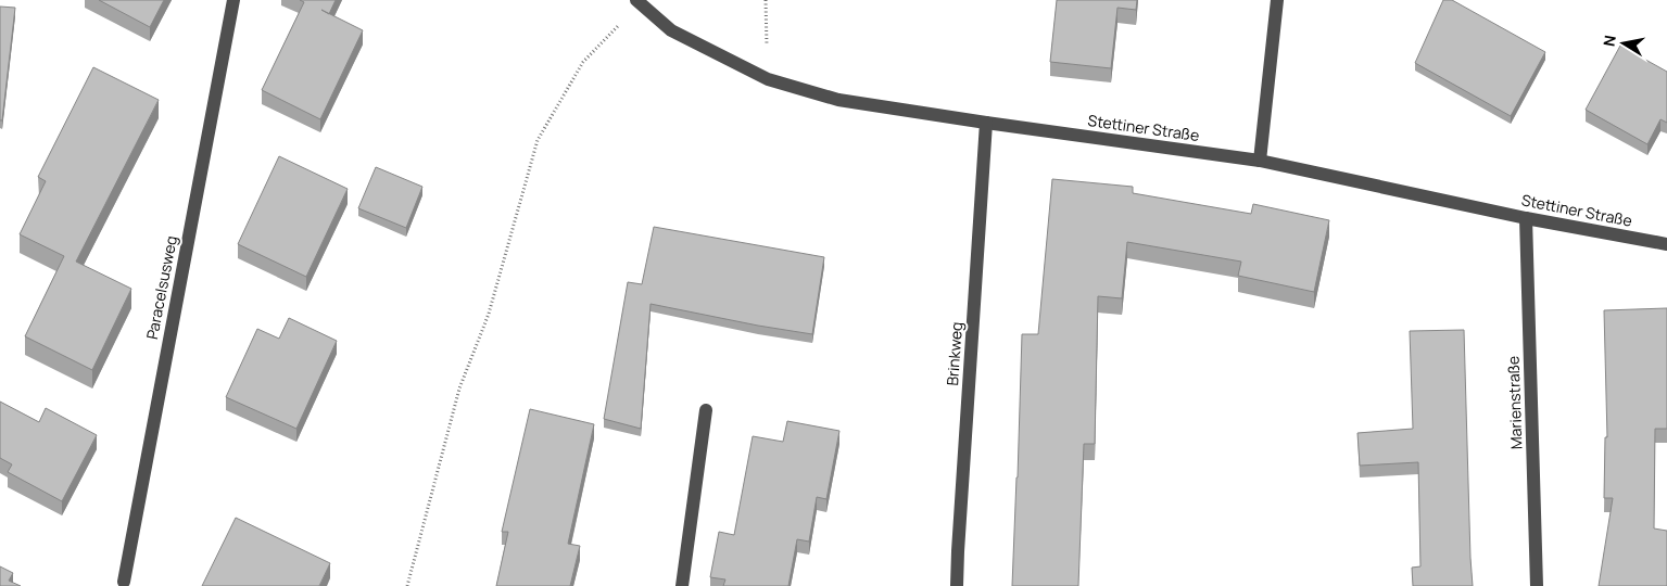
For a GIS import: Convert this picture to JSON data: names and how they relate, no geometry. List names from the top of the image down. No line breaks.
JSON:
{"streets":{"street":["Stettiner Straße","Paracelsusweg","Brinkweg","Marienstraße"]},"crossings":[["Stettiner Straße","Brinkweg"],["Stettiner Straße","Marienstraße"]],"north":"left"}
